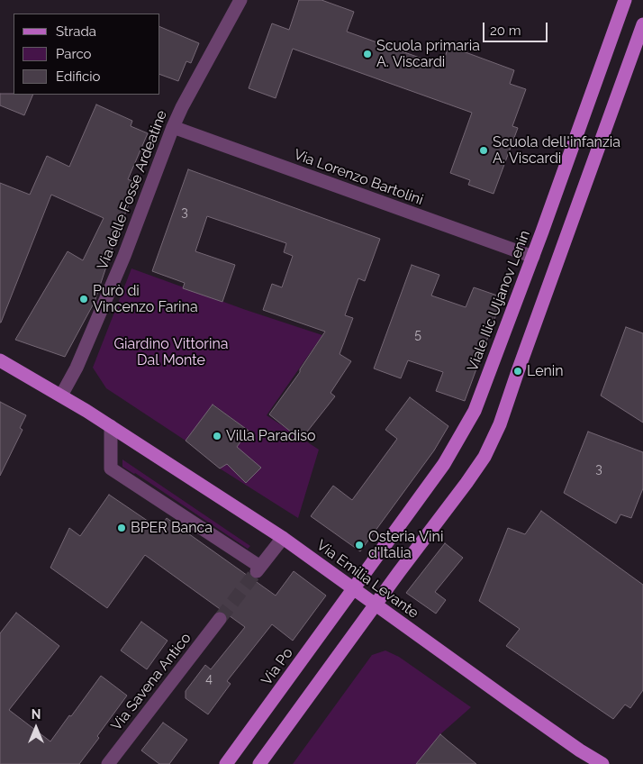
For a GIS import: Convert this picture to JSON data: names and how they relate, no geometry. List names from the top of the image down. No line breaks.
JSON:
{"streets":{"main road":["Viale Ilic Uljanov Lenin","Via Emilia Levante","Via Po"],"street":["Via Lorenzo Bartolini","Via delle Fosse Ardeatine","Via Savena Antico"]},"crossings":[["Via Lorenzo Bartolini","Via delle Fosse Ardeatine"],["Via Lorenzo Bartolini","Viale Ilic Uljanov Lenin"],["Via delle Fosse Ardeatine","Via Emilia Levante"],["Viale Ilic Uljanov Lenin","Via Emilia Levante"],["Viale Ilic Uljanov Lenin","Via Po"],["Via Emilia Levante","Via Po"]],"parks":["Giardino Vittorina Dal Monte"],"places":["Scuola primaria A. Viscardi","Scuola dell'infanzia A. Viscardi","Purò di Vincenzo Farina","Lenin","Villa Paradiso","BPER Banca","Osteria Vini d'Italia"],"house_numbers":["3","5","3","4"],"legend":["Strada","Parco","Edificio"],"scale_bar":"20 m","north":"top"}
